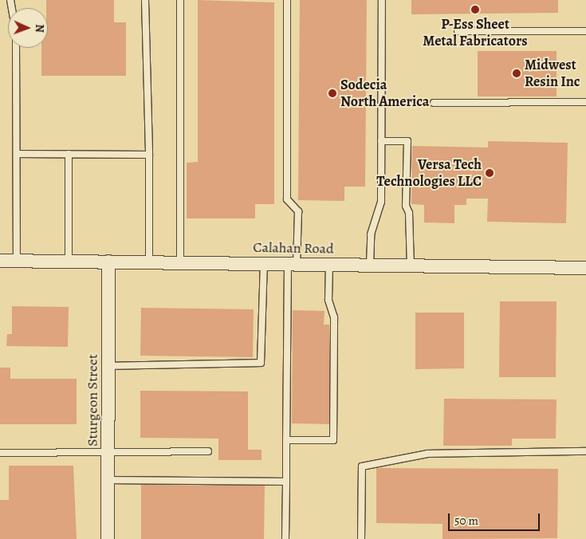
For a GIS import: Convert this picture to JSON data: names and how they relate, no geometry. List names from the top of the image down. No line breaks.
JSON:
{"streets":{"street":["Calahan Road","Sturgeon Street"]},"crossings":[["Calahan Road","Sturgeon Street"]],"places":["P-Ess Sheet Metal Fabricators","Midwest Resin Inc","Sodecia North America","Versa Tech Technologies LLC"],"scale_bar":"50 m","north":"right"}
